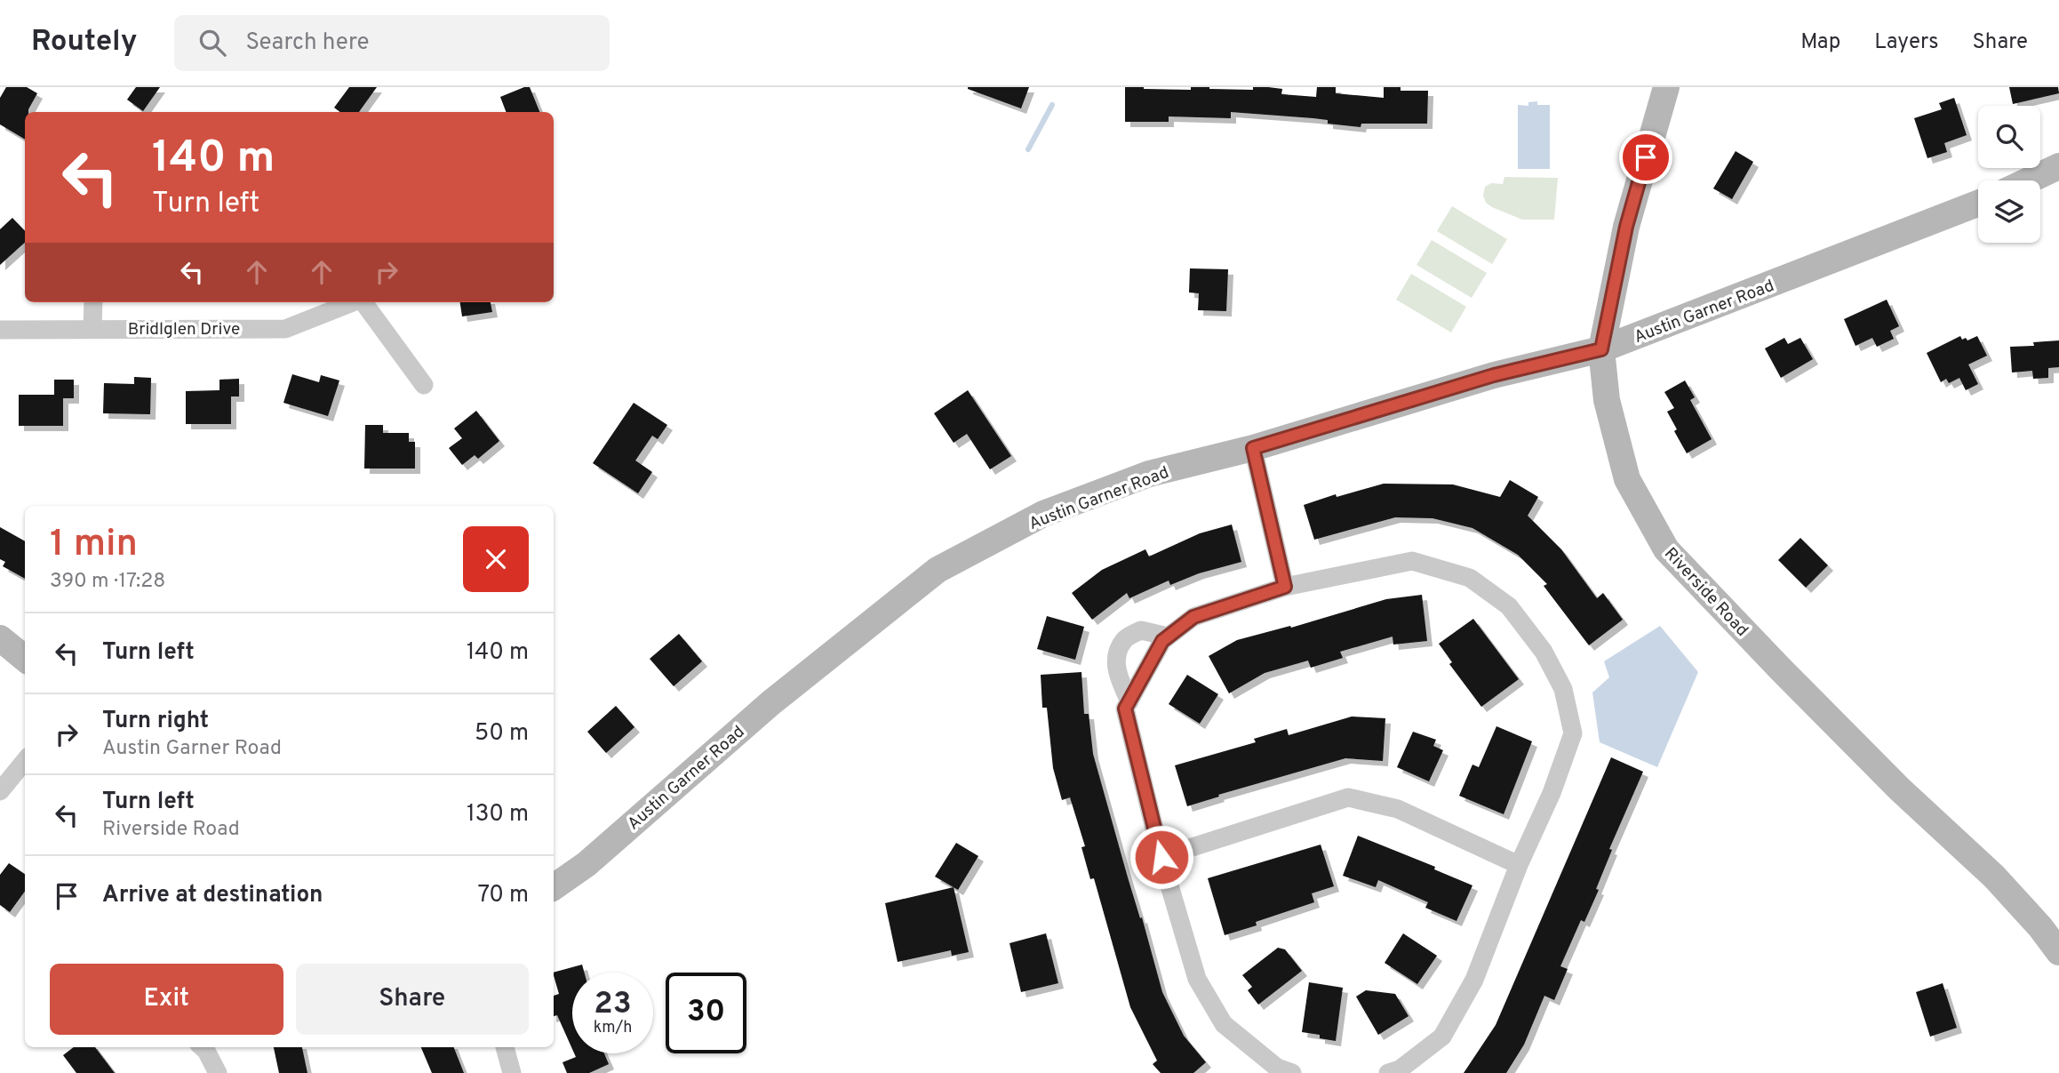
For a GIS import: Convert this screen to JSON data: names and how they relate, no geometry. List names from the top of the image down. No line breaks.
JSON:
{"streets":{"street":["Austin Garner Road","Bridlglen Drive","Riverside Road"]},"crossings":[["Austin Garner Road","Riverside Road"]],"page":{"header":"Routely","search":"Search here","nav":["Map","Layers","Share"],"turn":["140 m","Turn left"],"heading":["1 min","390 m · 17:28"],"list":[{"name":"Turn left","value":"140 m"},{"name":"Turn right","note":"Austin Garner Road","value":"50 m"},{"name":"Turn left","note":"Riverside Road","value":"130 m"},{"name":"Arrive at destination","value":"70 m"}],"buttons":["Exit","Share"],"speed":"23 km/h","limit":"30"}}
